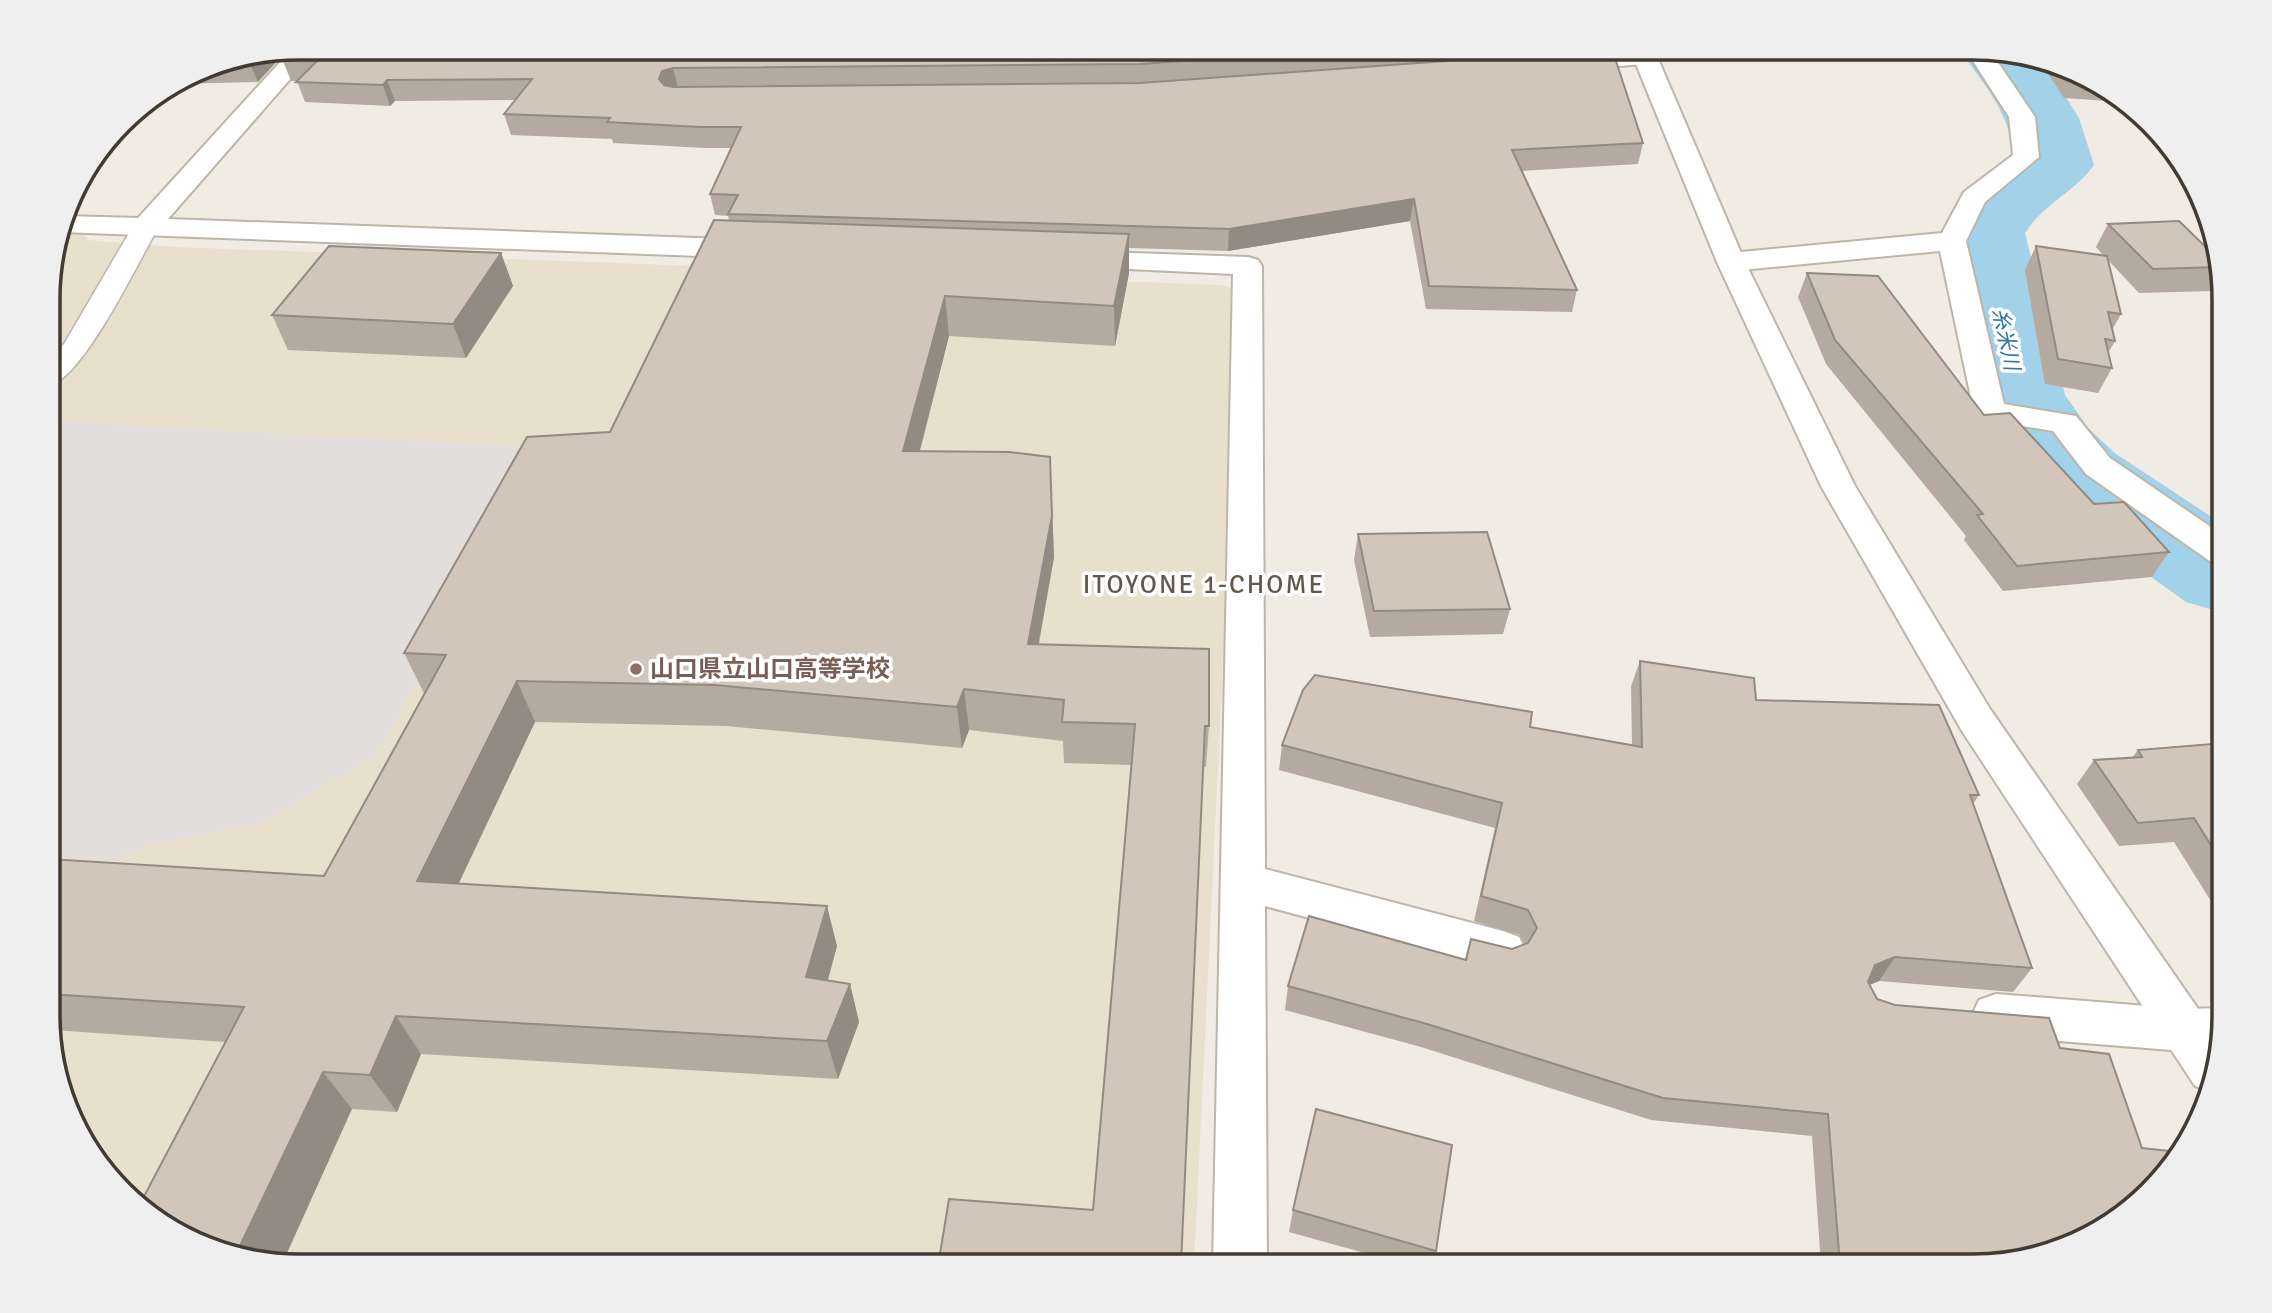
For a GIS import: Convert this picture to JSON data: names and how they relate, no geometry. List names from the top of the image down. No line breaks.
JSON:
{"districts":["ITOYONE 1-CHOME"],"water":["糸米川"],"places":["山口県立山口高等学校"]}
